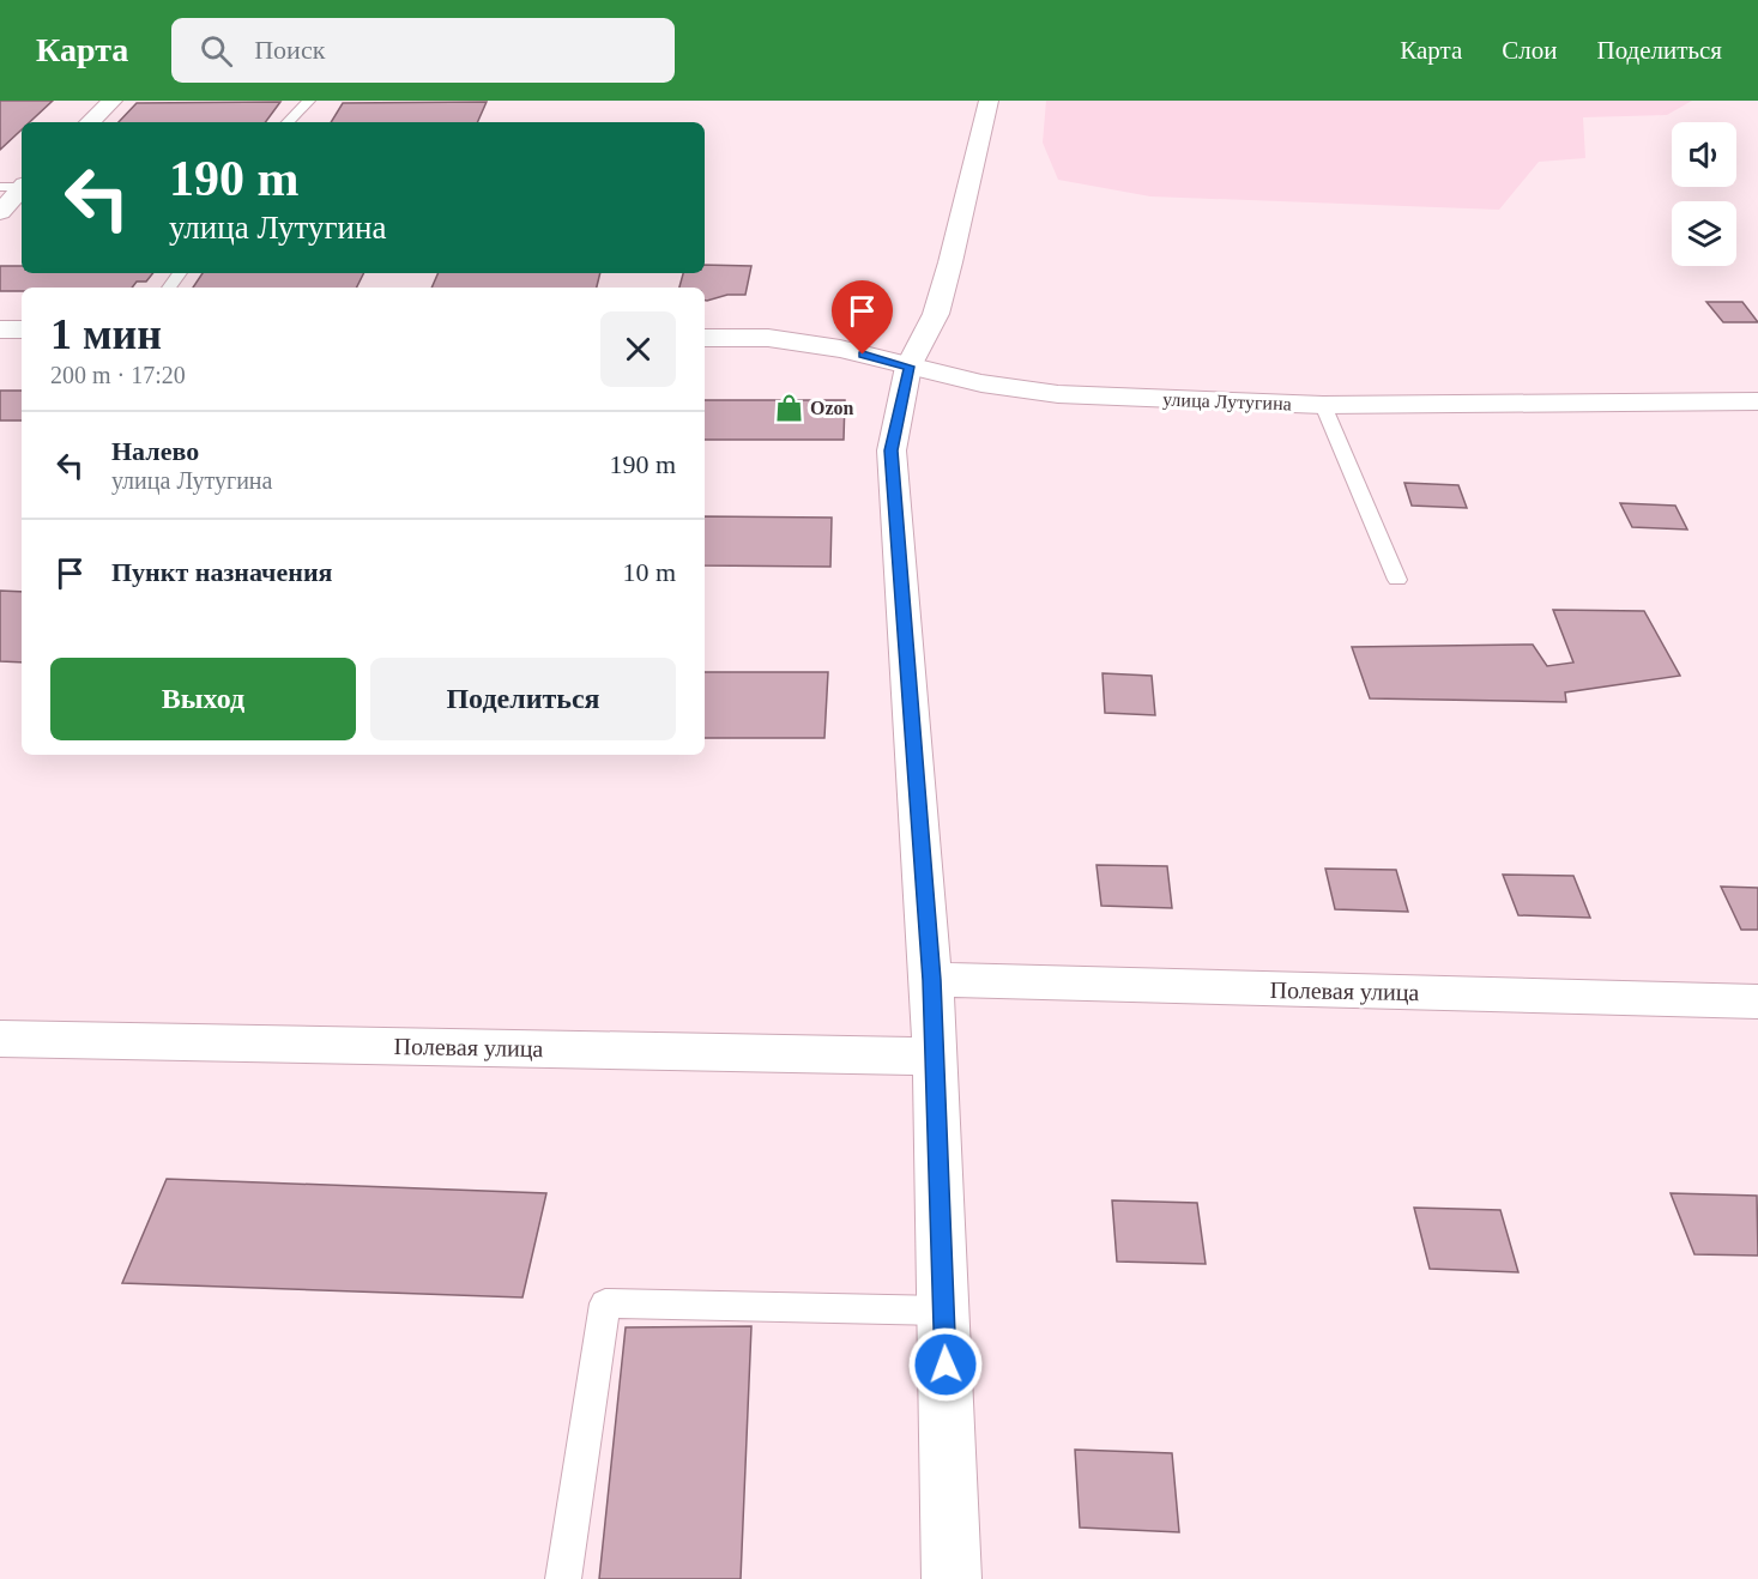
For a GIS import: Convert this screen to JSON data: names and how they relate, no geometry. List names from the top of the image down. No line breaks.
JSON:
{"streets":{"street":["улица Лутугина","Полевая улица"]},"places":{"shop":["Ozon"]},"page":{"header":"Карта","search":"Поиск","nav":["Карта","Слои","Поделиться"],"turn":["190 m","улица Лутугина"],"heading":["1 мин","200 m · 17:20"],"list":[{"name":"Налево","note":"улица Лутугина","value":"190 m"},{"name":"Пункт назначения","value":"10 m"}],"buttons":["Выход","Поделиться"]}}
